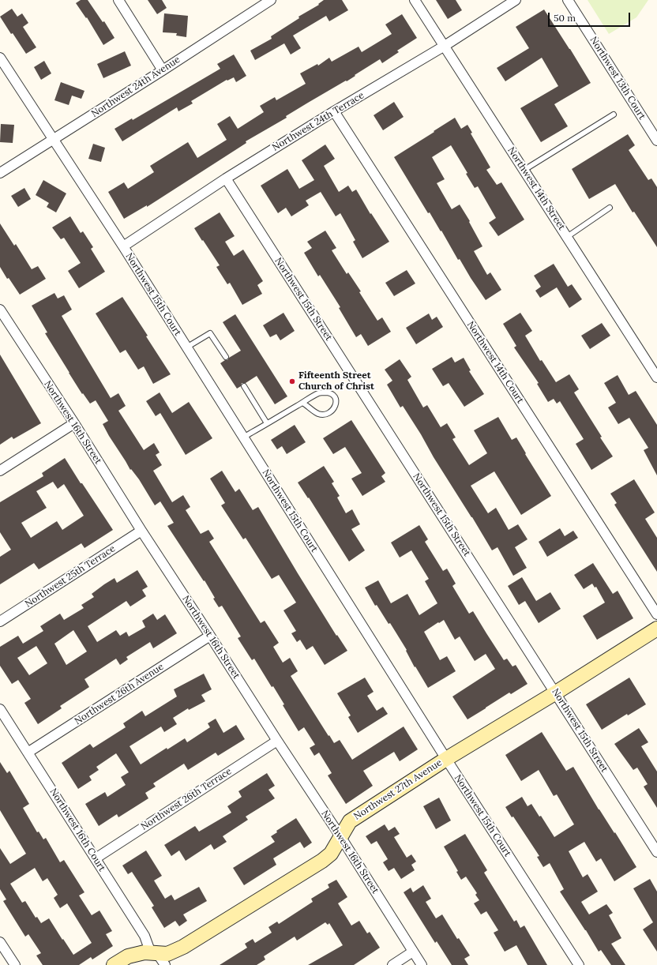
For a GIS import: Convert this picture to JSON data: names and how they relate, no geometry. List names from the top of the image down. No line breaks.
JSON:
{"streets":{"street":["Northwest 13th Court","Northwest 24th Avenue","Northwest 24th Terrace","Northwest 14th Street","Northwest 15th Court","Northwest 15th Street","Northwest 14th Court","Northwest 16th Street","Northwest 25th Terrace","Northwest 26th Avenue","Northwest 27th Avenue","Northwest 26th Terrace","Northwest 16th Court"]},"crossings":[["Northwest 24th Avenue","Northwest 15th Court"],["Northwest 24th Terrace","Northwest 14th Street"],["Northwest 24th Terrace","Northwest 15th Court"],["Northwest 24th Terrace","Northwest 15th Street"],["Northwest 24th Terrace","Northwest 14th Court"],["Northwest 15th Court","Northwest 27th Avenue"],["Northwest 15th Street","Northwest 27th Avenue"],["Northwest 16th Street","Northwest 25th Terrace"],["Northwest 16th Street","Northwest 26th Avenue"],["Northwest 16th Street","Northwest 27th Avenue"],["Northwest 16th Street","Northwest 26th Terrace"],["Northwest 26th Avenue","Northwest 16th Court"],["Northwest 27th Avenue","Northwest 16th Court"],["Northwest 26th Terrace","Northwest 16th Court"]],"places":["Fifteenth Street Church of Christ"],"scale_bar":"50 m"}
